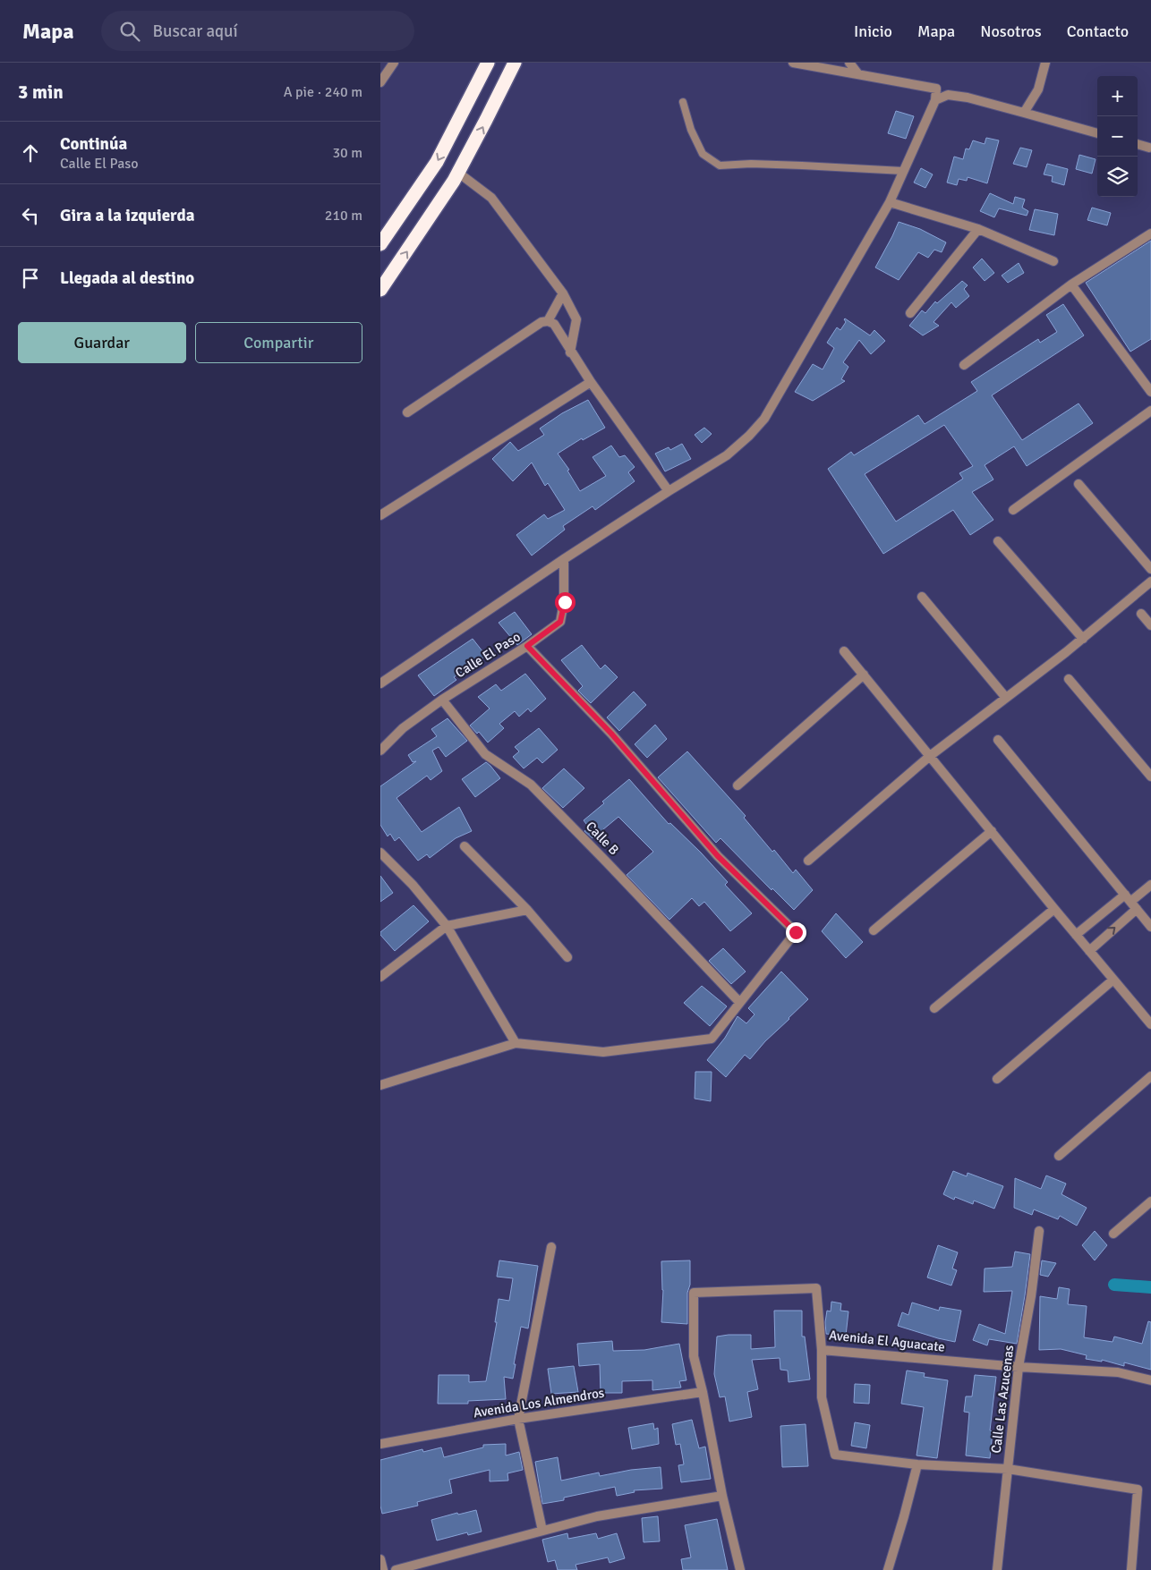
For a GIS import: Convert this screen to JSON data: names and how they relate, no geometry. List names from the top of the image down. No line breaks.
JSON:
{"streets":{"street":["Calle El Paso","Calle B","Avenida El Aguacate","Calle Las Azucenas","Avenida Los Almendros"]},"crossings":[["Calle El Paso","Calle B"],["Avenida El Aguacate","Calle Las Azucenas"],["Avenida El Aguacate","Avenida Los Almendros"]],"page":{"header":"Mapa","search":"Buscar aquí","nav":["Inicio","Mapa","Nosotros","Contacto"],"heading":["3 min","A pie · 240 m"],"map_buttons":["+","−"],"list":[["Continúa","Calle El Paso","30 m"],["Gira a la izquierda","210 m"],"Llegada al destino"],"buttons":["Guardar","Compartir"]}}
